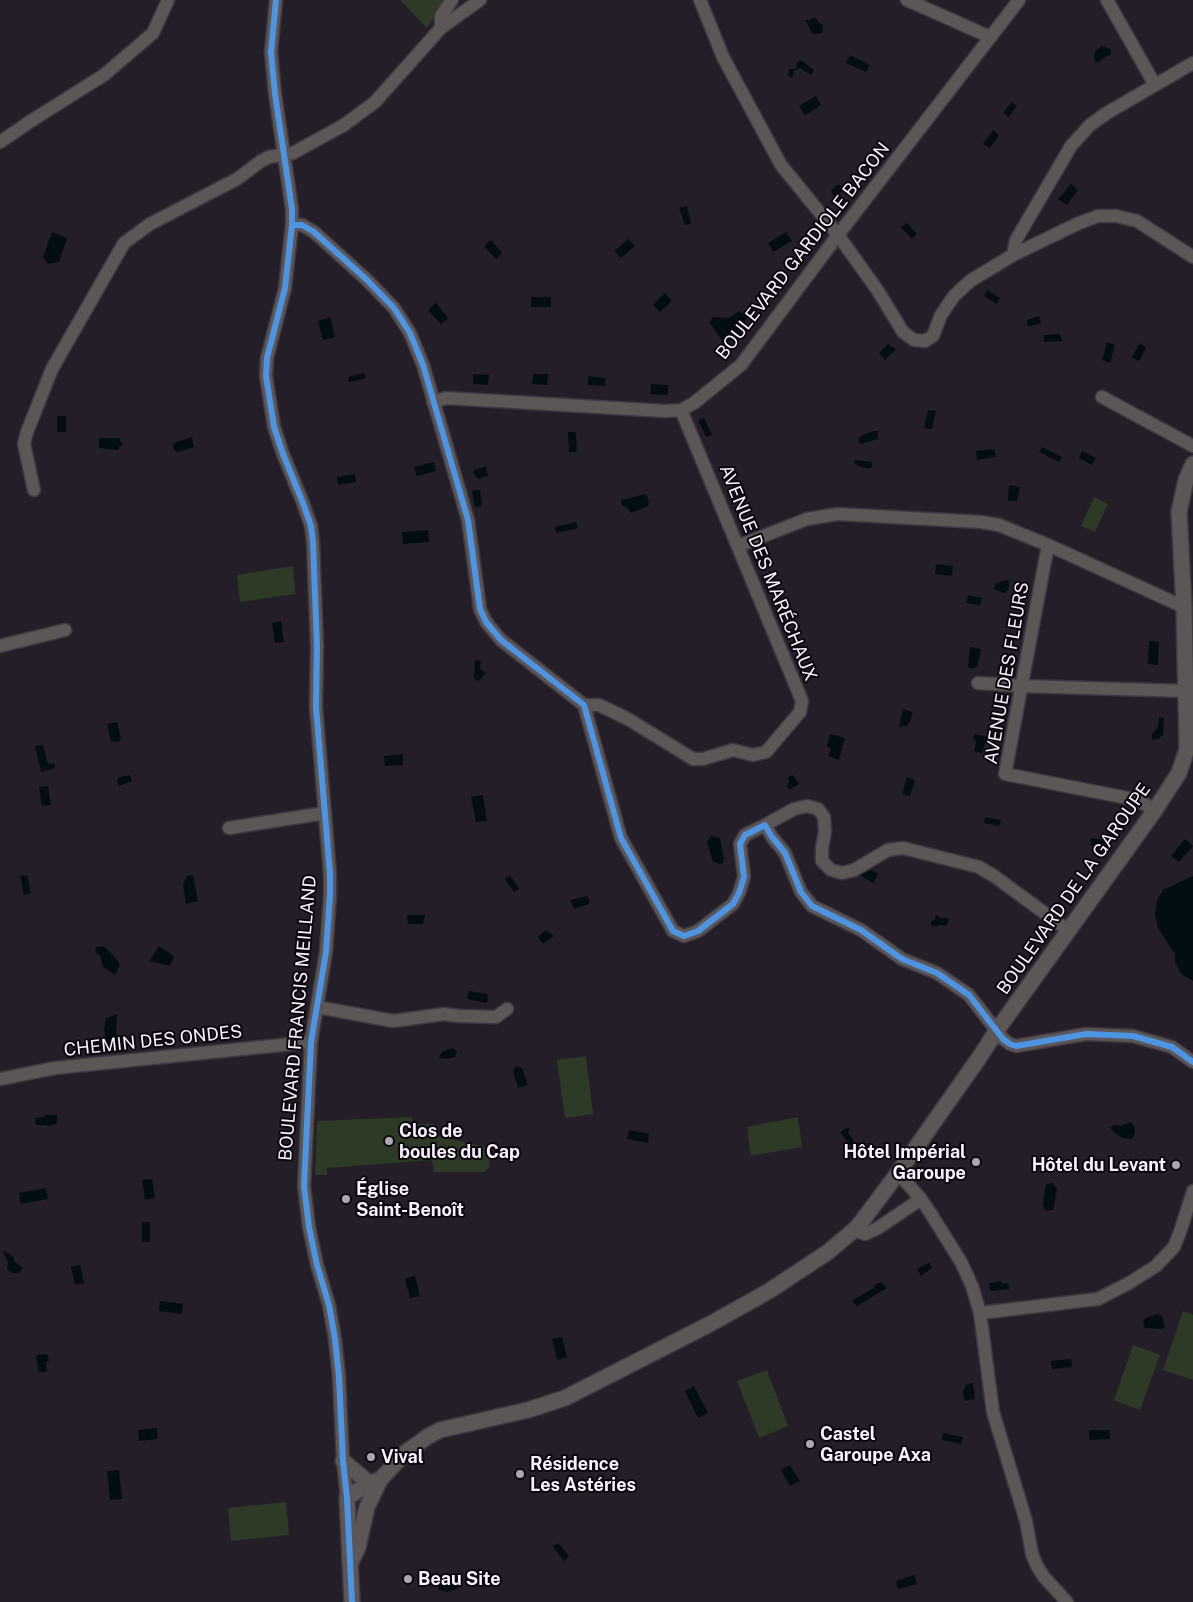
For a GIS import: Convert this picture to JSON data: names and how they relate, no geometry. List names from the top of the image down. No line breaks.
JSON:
{"streets":{"street":["BOULEVARD GARDIOLE BACON","AVENUE DES MARÉCHAUX","AVENUE DES FLEURS","BOULEVARD DE LA GAROUPE","BOULEVARD FRANCIS MEILLAND","CHEMIN DES ONDES"]},"crossings":[["BOULEVARD GARDIOLE BACON","AVENUE DES MARÉCHAUX"],["AVENUE DES FLEURS","BOULEVARD DE LA GAROUPE"],["BOULEVARD DE LA GAROUPE","BOULEVARD FRANCIS MEILLAND"],["BOULEVARD FRANCIS MEILLAND","CHEMIN DES ONDES"]],"places":["Clos de boules du Cap","Hôtel Impérial Garoupe","Hôtel du Levant","Église Saint-Benoît","Castel Garoupe Axa","Vival","Résidence Les Astéries","Beau Site"]}
